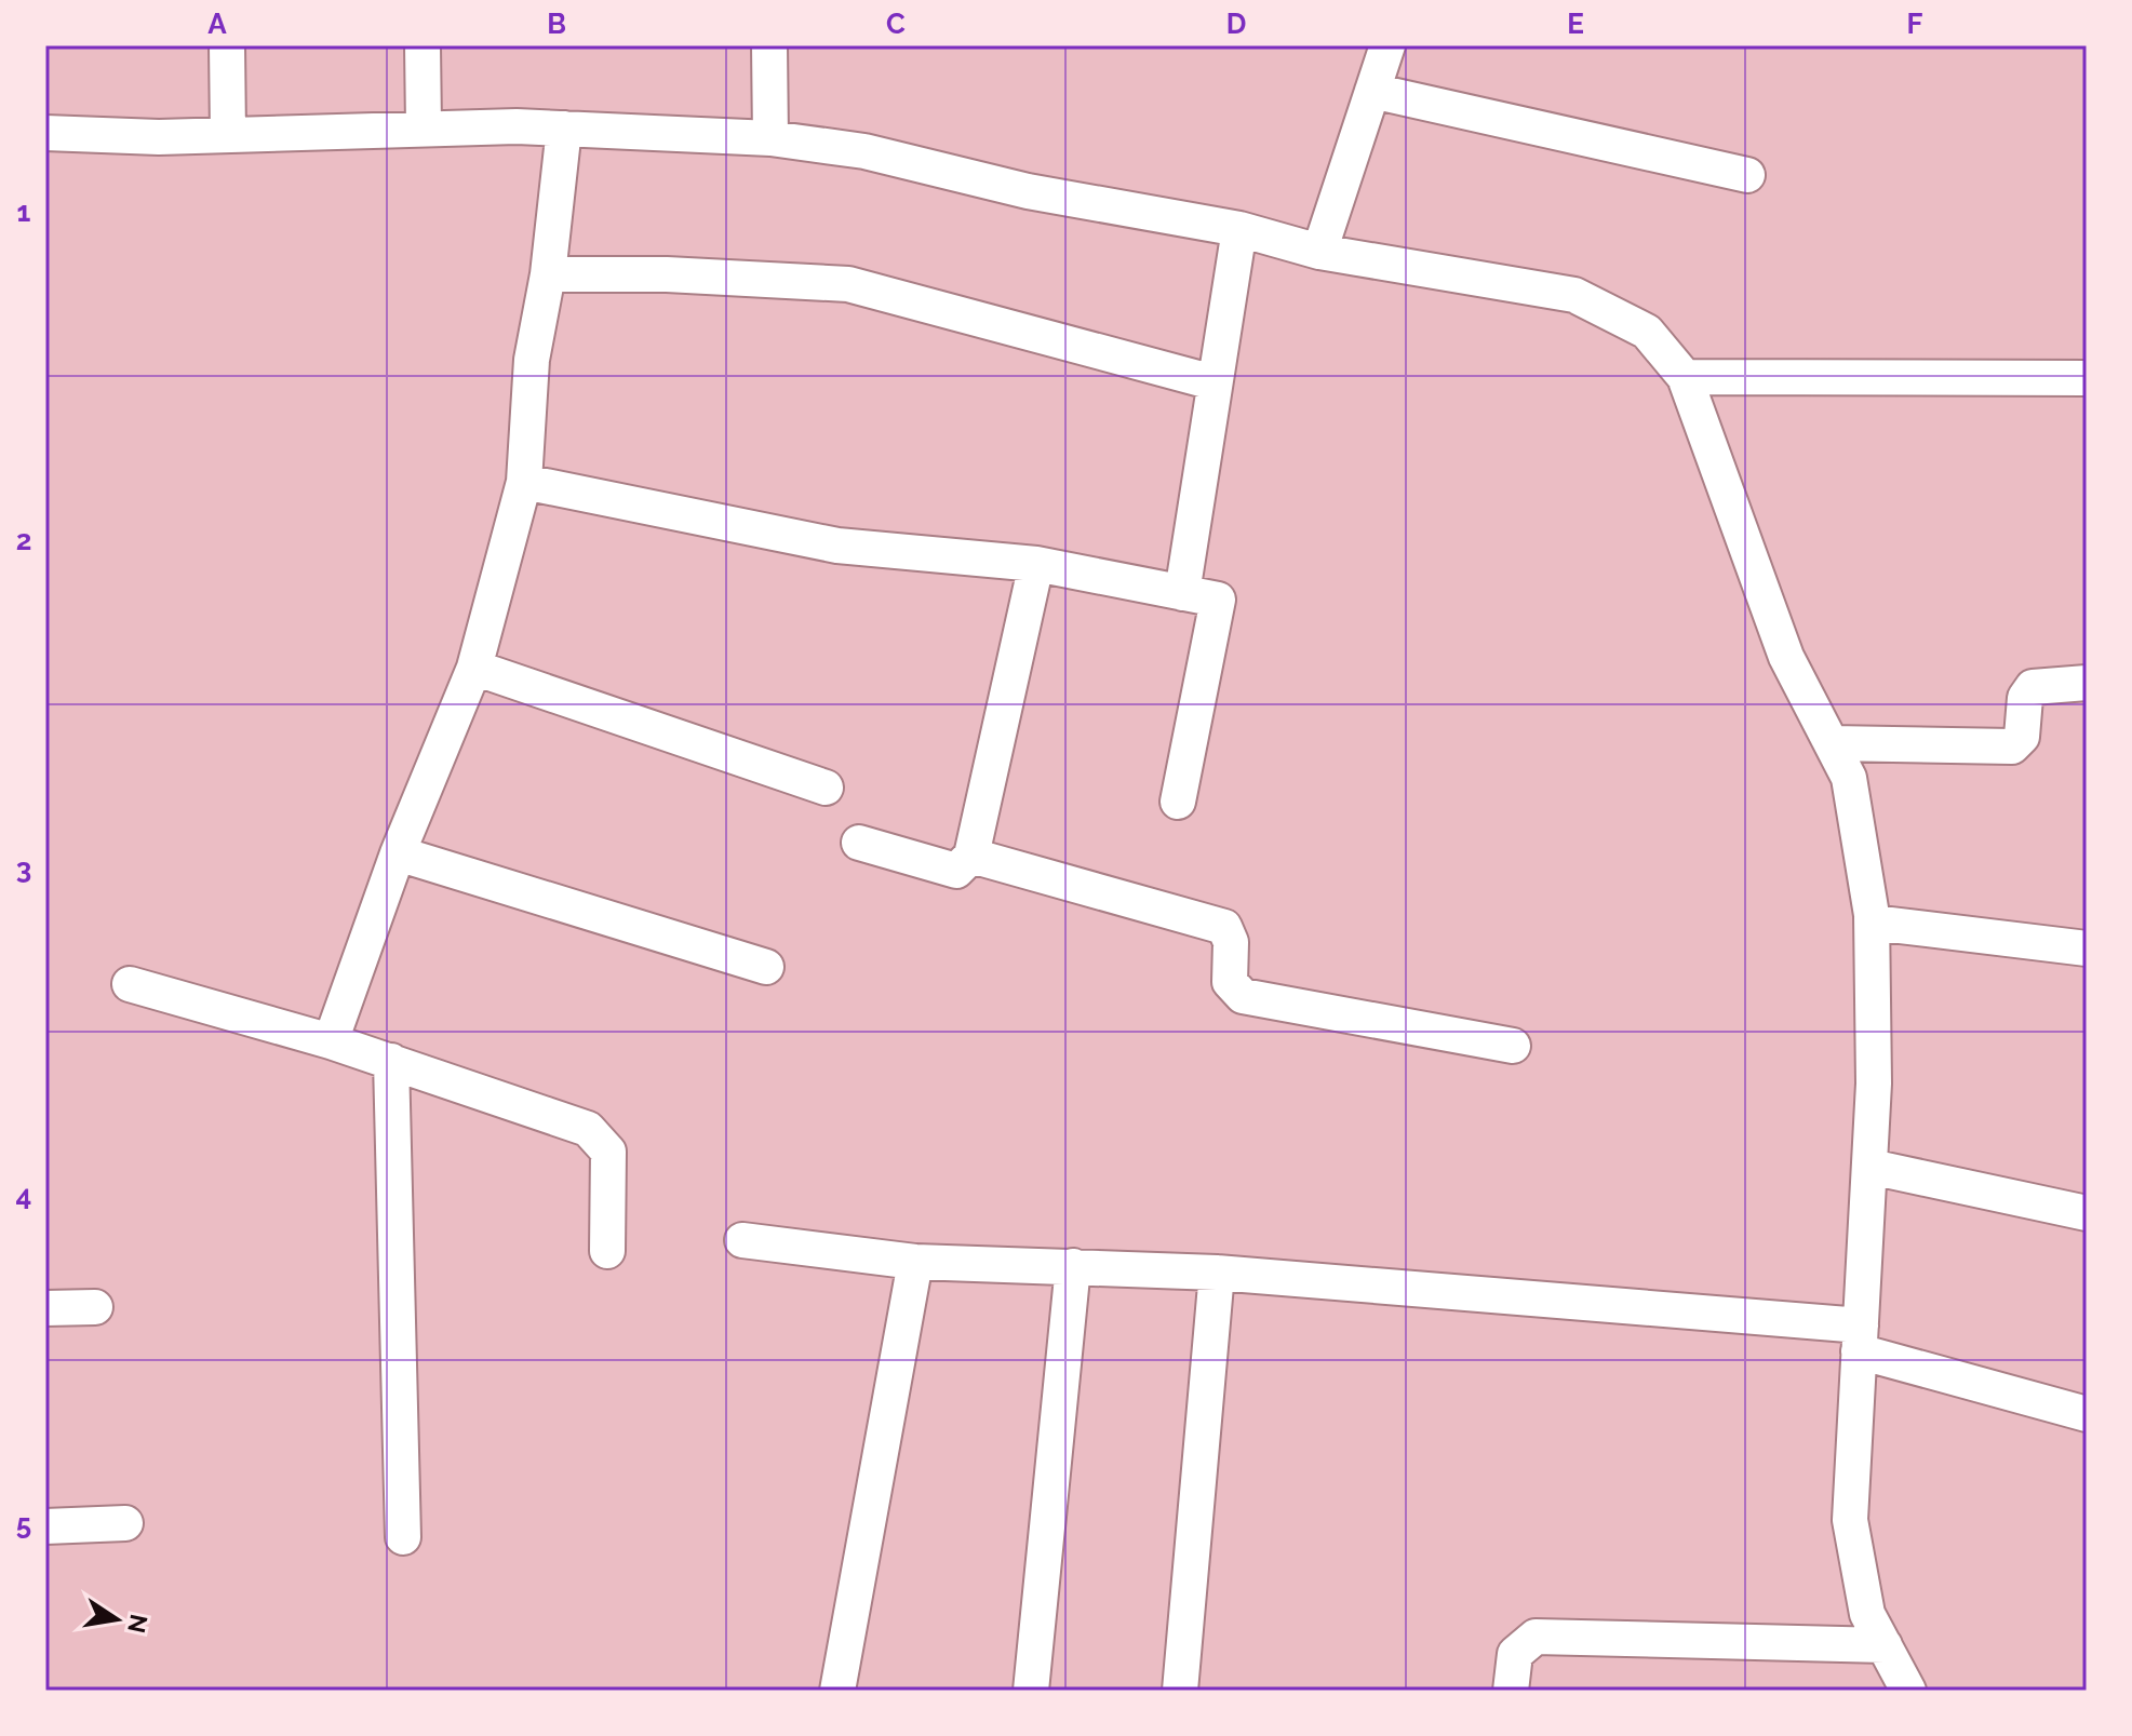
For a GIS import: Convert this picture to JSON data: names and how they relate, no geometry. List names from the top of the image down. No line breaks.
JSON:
{"north":"right","grid":{"columns":["A","B","C","D","E","F"],"rows":["1","2","3","4","5"]}}
